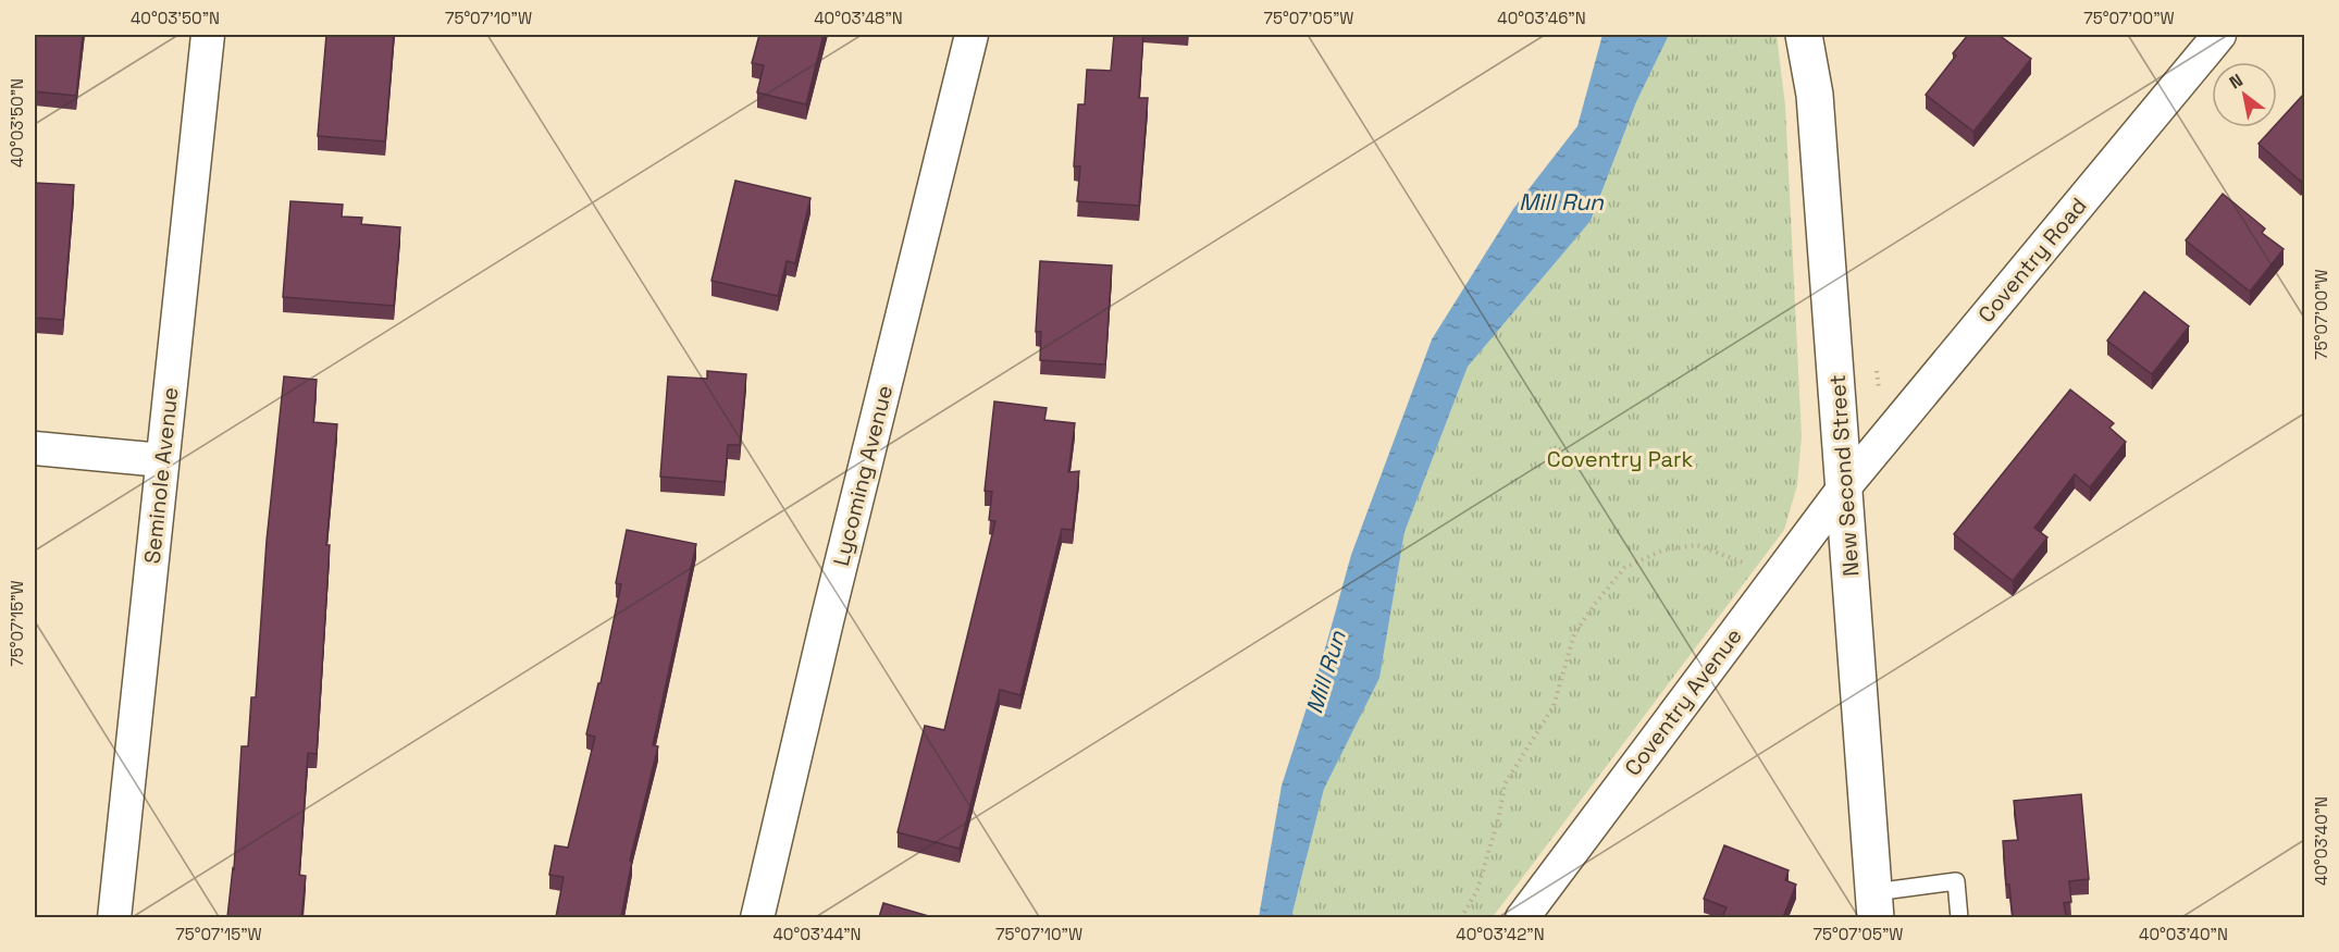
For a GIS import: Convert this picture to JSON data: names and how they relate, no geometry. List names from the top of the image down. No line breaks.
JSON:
{"streets":{"street":["Coventry Road","Seminole Avenue","Lycoming Avenue","New Second Street","Coventry Avenue"]},"crossings":[["Coventry Road","New Second Street"],["Coventry Road","Coventry Avenue"],["New Second Street","Coventry Avenue"]],"water":["Mill Run"],"parks":["Coventry Park"],"north":"top left","coordinates":["40°03'50\"N","75°07'10\"W","40°03'48\"N","75°07'05\"W","40°03'46\"N","75°07'00\"W","75°07'15\"W","40°03'40\"N","40°03'44\"N","40°03'42\"N"]}
